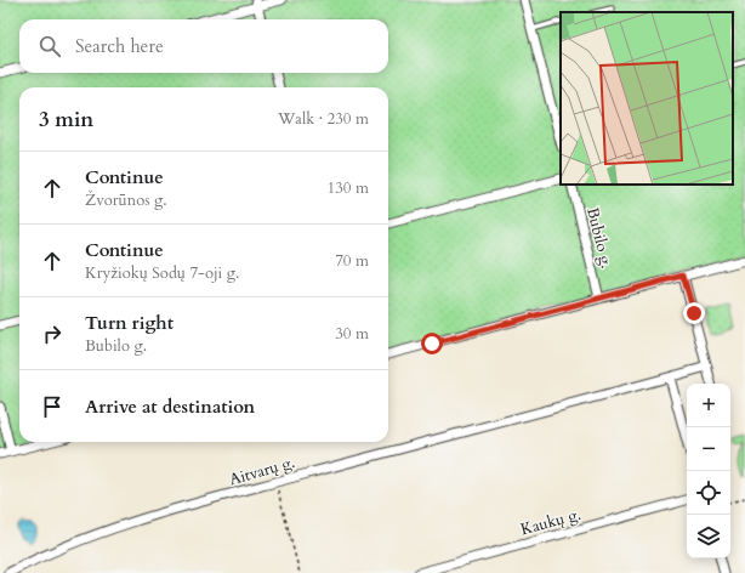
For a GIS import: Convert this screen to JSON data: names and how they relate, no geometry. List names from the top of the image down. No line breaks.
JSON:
{"streets":{"street":["Bubilo g.","Aitvarų g.","Kaukų g."]},"page":{"search":"Search here","heading":["3 min","Walk · 230 m"],"list":[["Continue","Žvorūnos g.","130 m"],["Continue","Kryžiokų Sodų 7-oji g.","70 m"],["Turn right","Bubilo g.","30 m"],"Arrive at destination"],"map_buttons":["+","−"]}}
